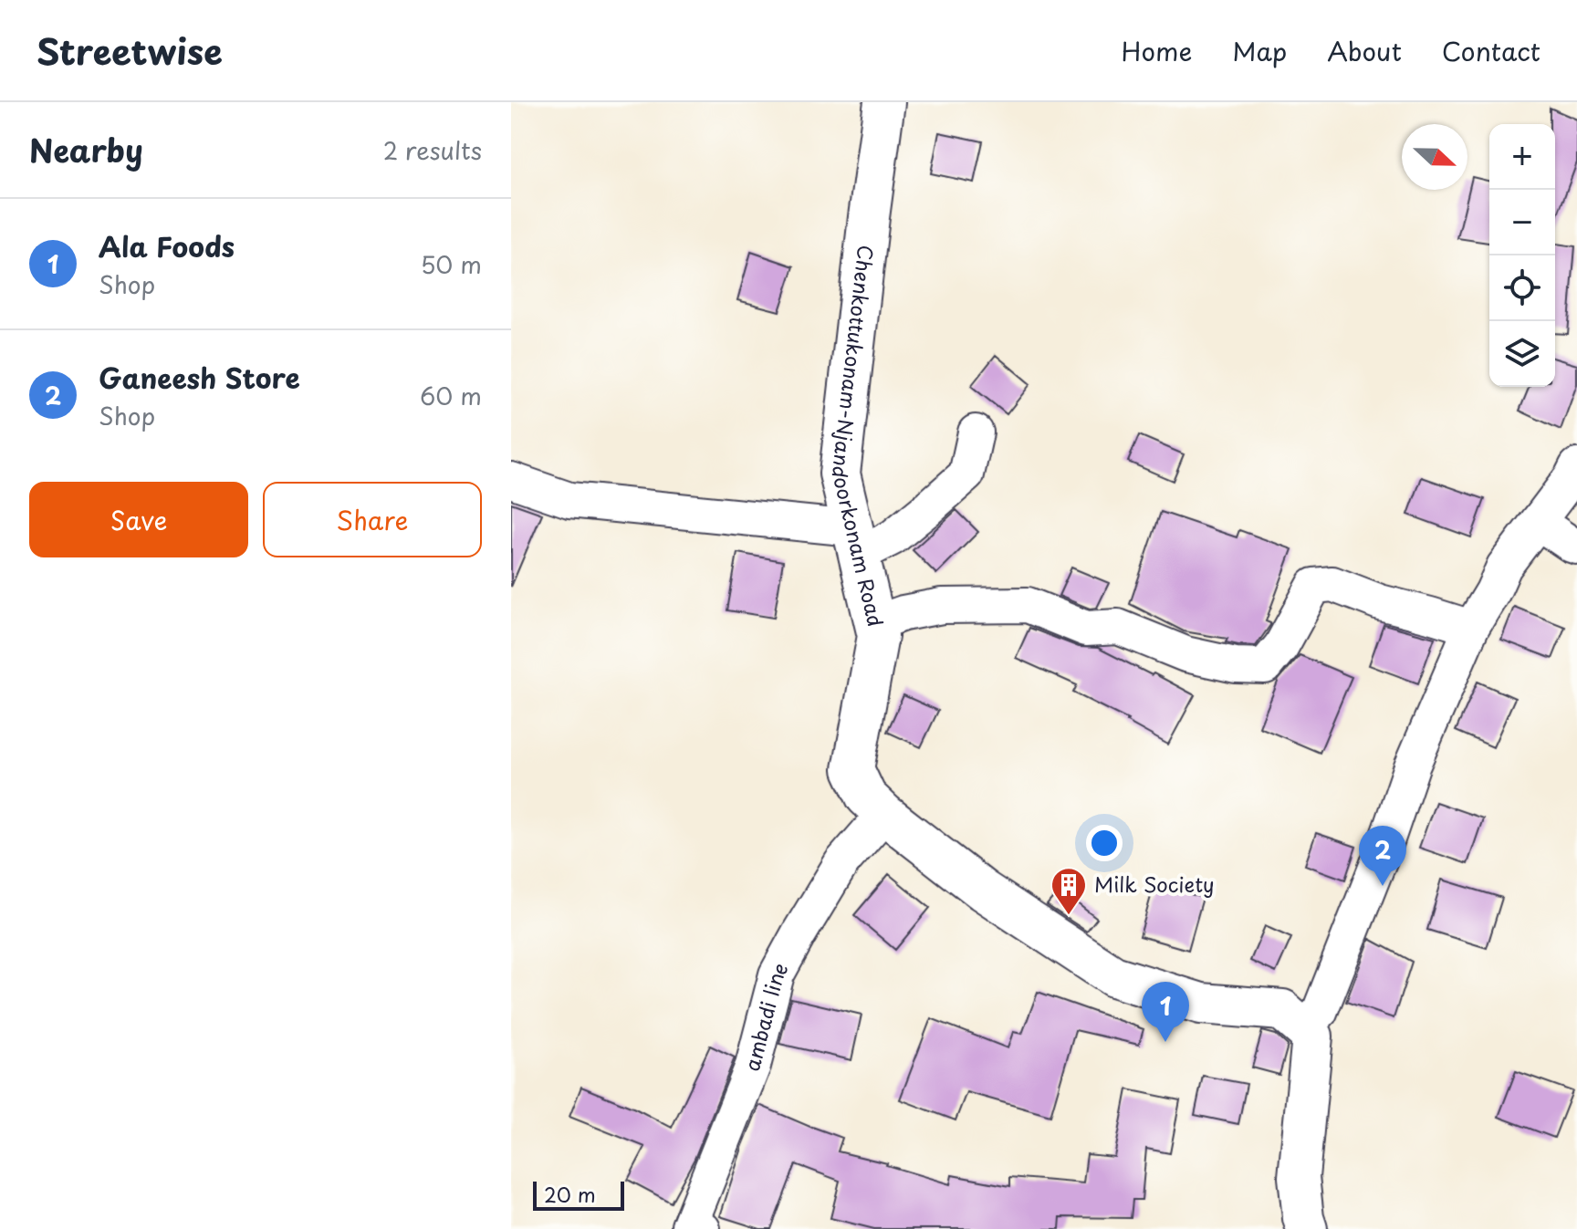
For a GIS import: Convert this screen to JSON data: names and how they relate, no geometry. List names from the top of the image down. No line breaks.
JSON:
{"streets":{"main road":["Chenkottukonam-Njandoorkonam Road"],"street":["ambadi line"]},"crossings":[["Chenkottukonam-Njandoorkonam Road","ambadi line"]],"places":{"building":["Milk Society"]},"scale_bar":"20 m","north":"right","page":{"header":"Streetwise","nav":["Home","Map","About","Contact"],"heading":["Nearby","2 results"],"map_buttons":["+","−"],"list":[{"mark":"1","name":"Ala Foods","note":"Shop","value":"50 m"},{"mark":"2","name":"Ganeesh Store","note":"Shop","value":"60 m"}],"buttons":["Save","Share"],"pins":["2","1"],"scale":"20 m"}}
